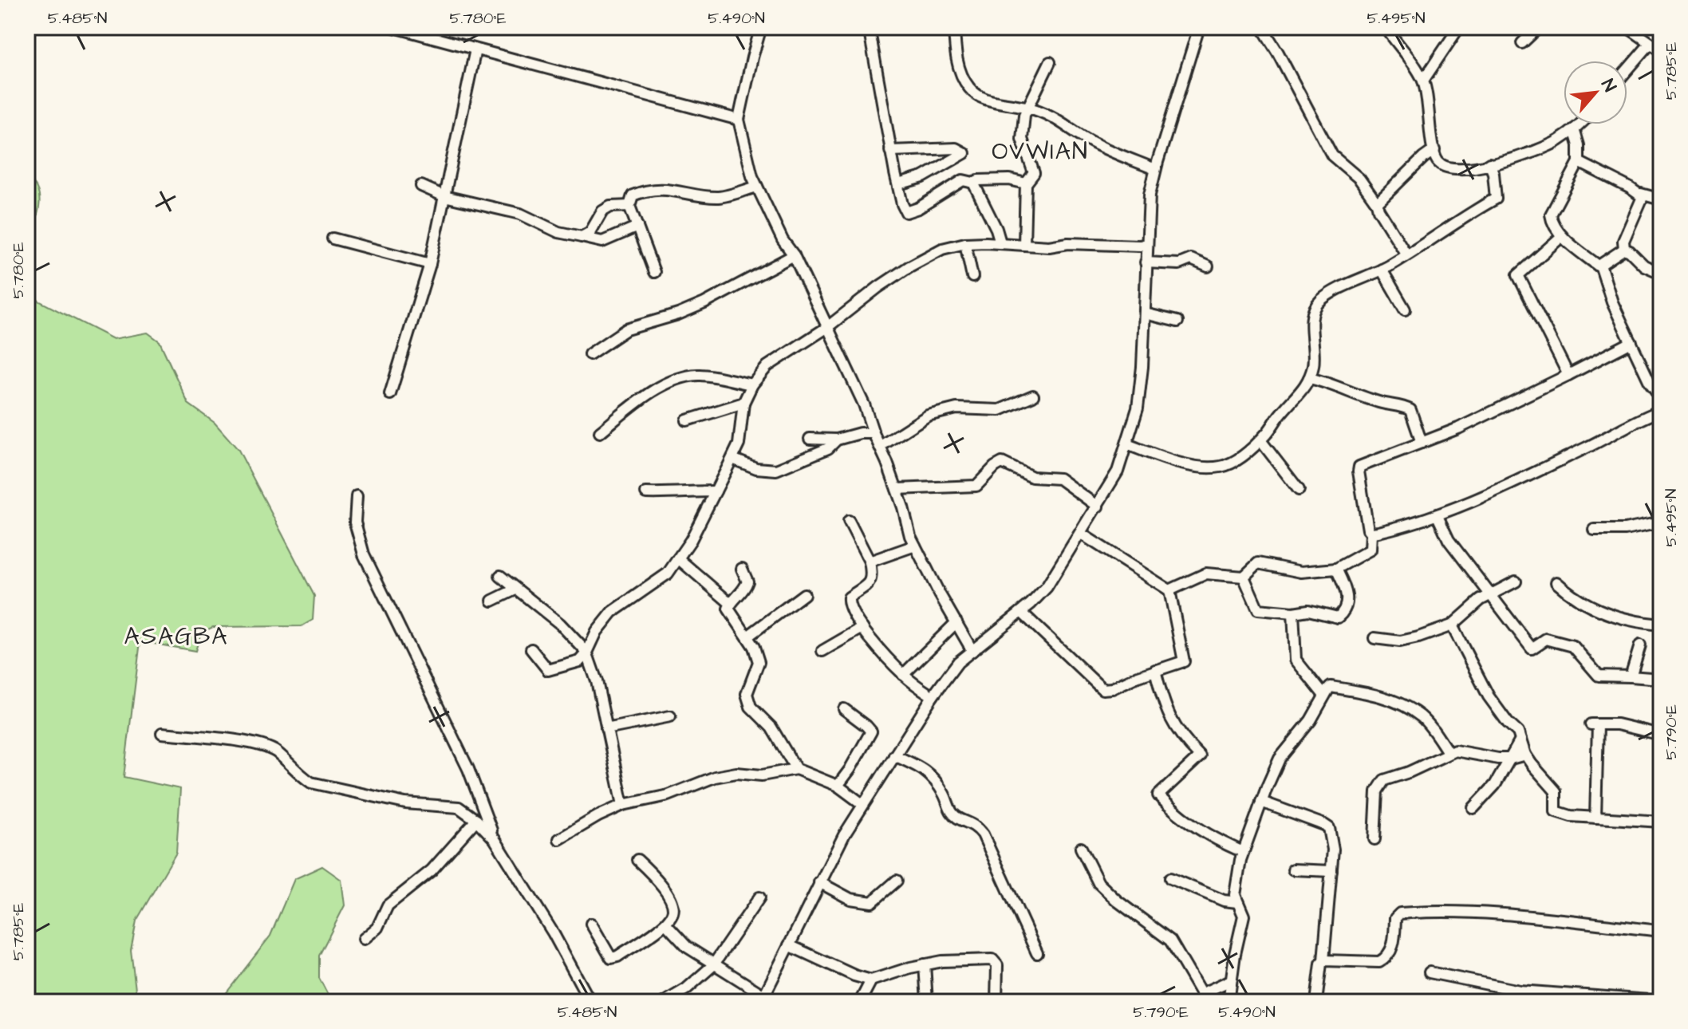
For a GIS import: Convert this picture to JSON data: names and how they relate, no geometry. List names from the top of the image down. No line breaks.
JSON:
{"districts":["OVWIAN","ASAGBA"],"north":"top right","coordinates":["5.485°N","5.780°E","5.490°N","5.495°N","5.785°E","5.790°E"]}
